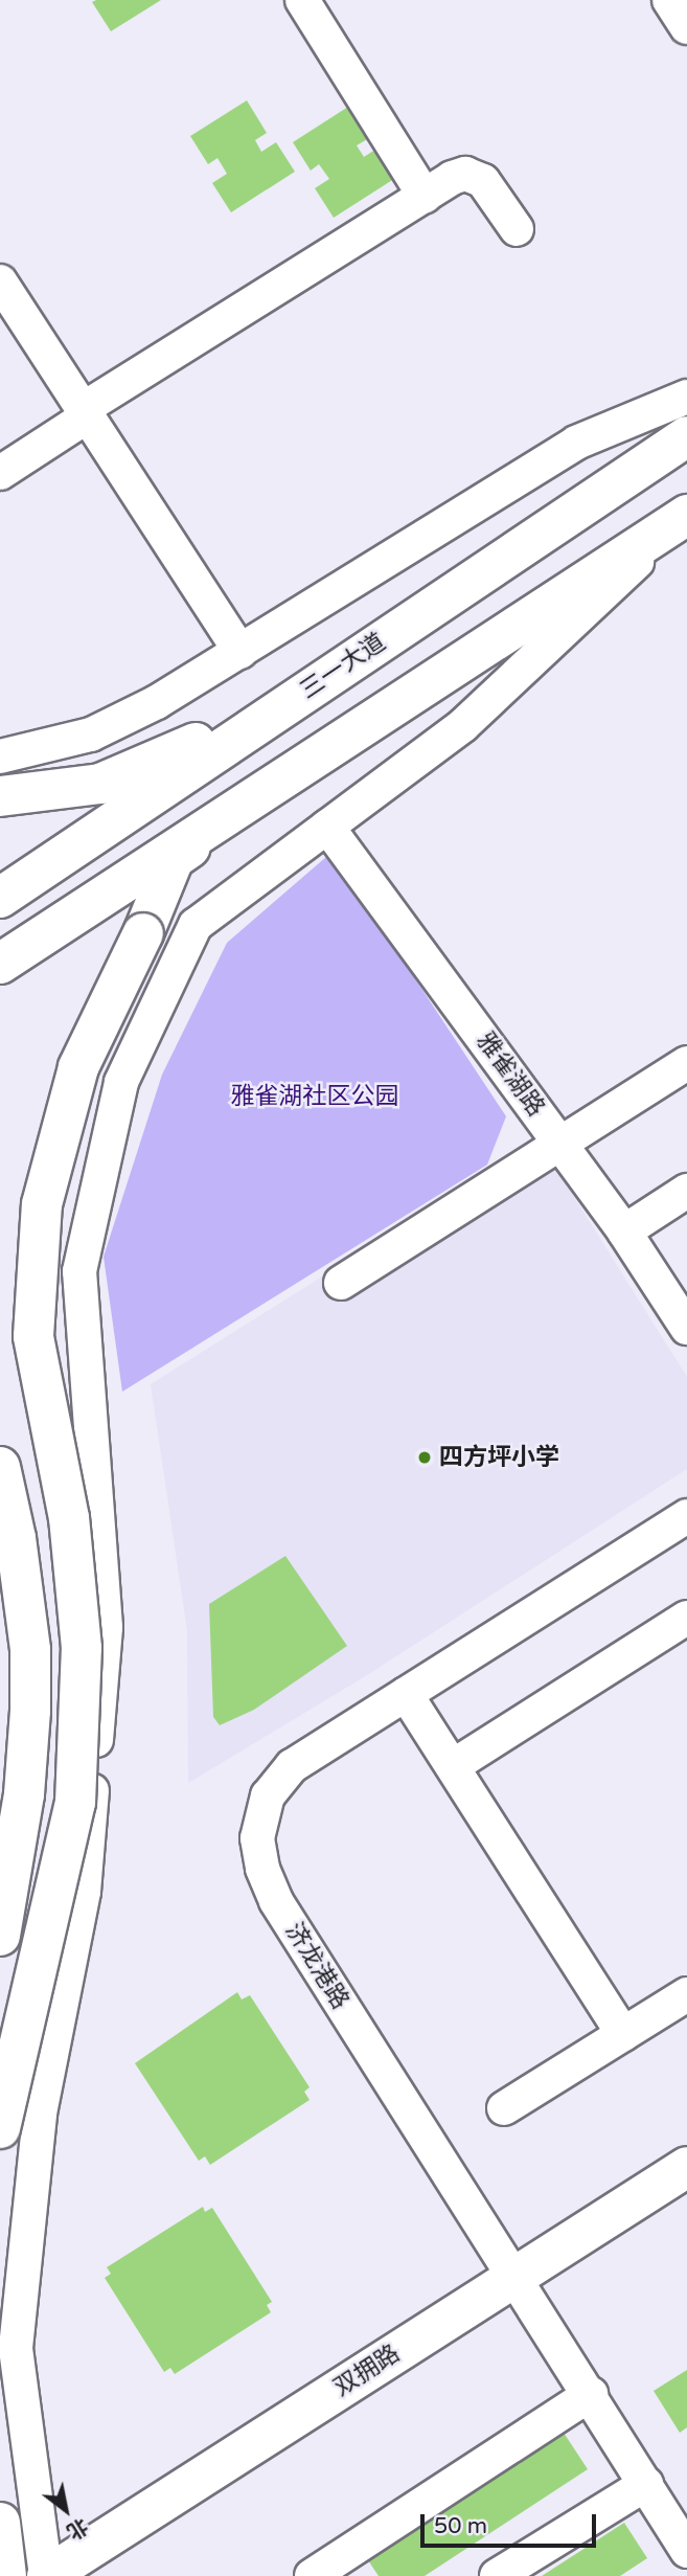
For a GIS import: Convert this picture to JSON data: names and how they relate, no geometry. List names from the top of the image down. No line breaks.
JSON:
{"streets":{"main road":["三一大道","双拥路"],"street":["雅雀湖路","济龙港路"]},"crossings":[["济龙港路","双拥路"]],"parks":["雅雀湖社区公园"],"places":["四方坪小学"],"scale_bar":"50 m","north":"bottom right"}
